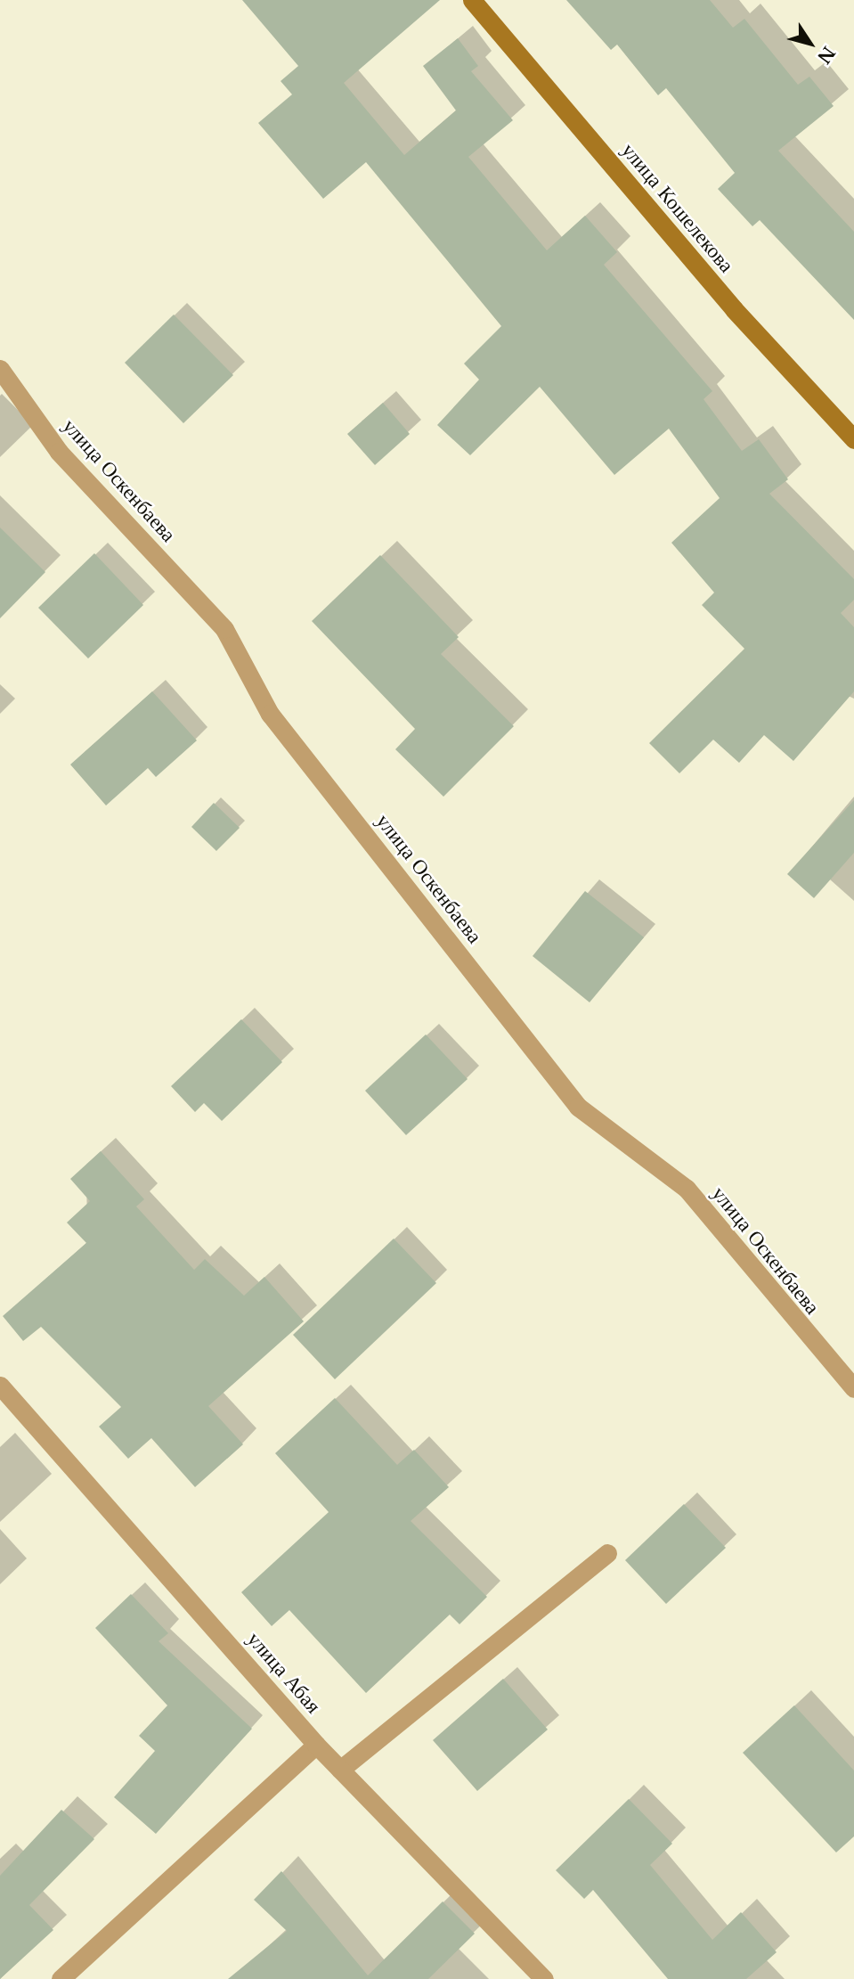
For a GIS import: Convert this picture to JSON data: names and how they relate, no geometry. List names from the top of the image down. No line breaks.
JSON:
{"streets":{"main road":["улица Кошелекова"],"street":["улица Оскенбаева","улица Абая"]},"north":"bottom right"}
